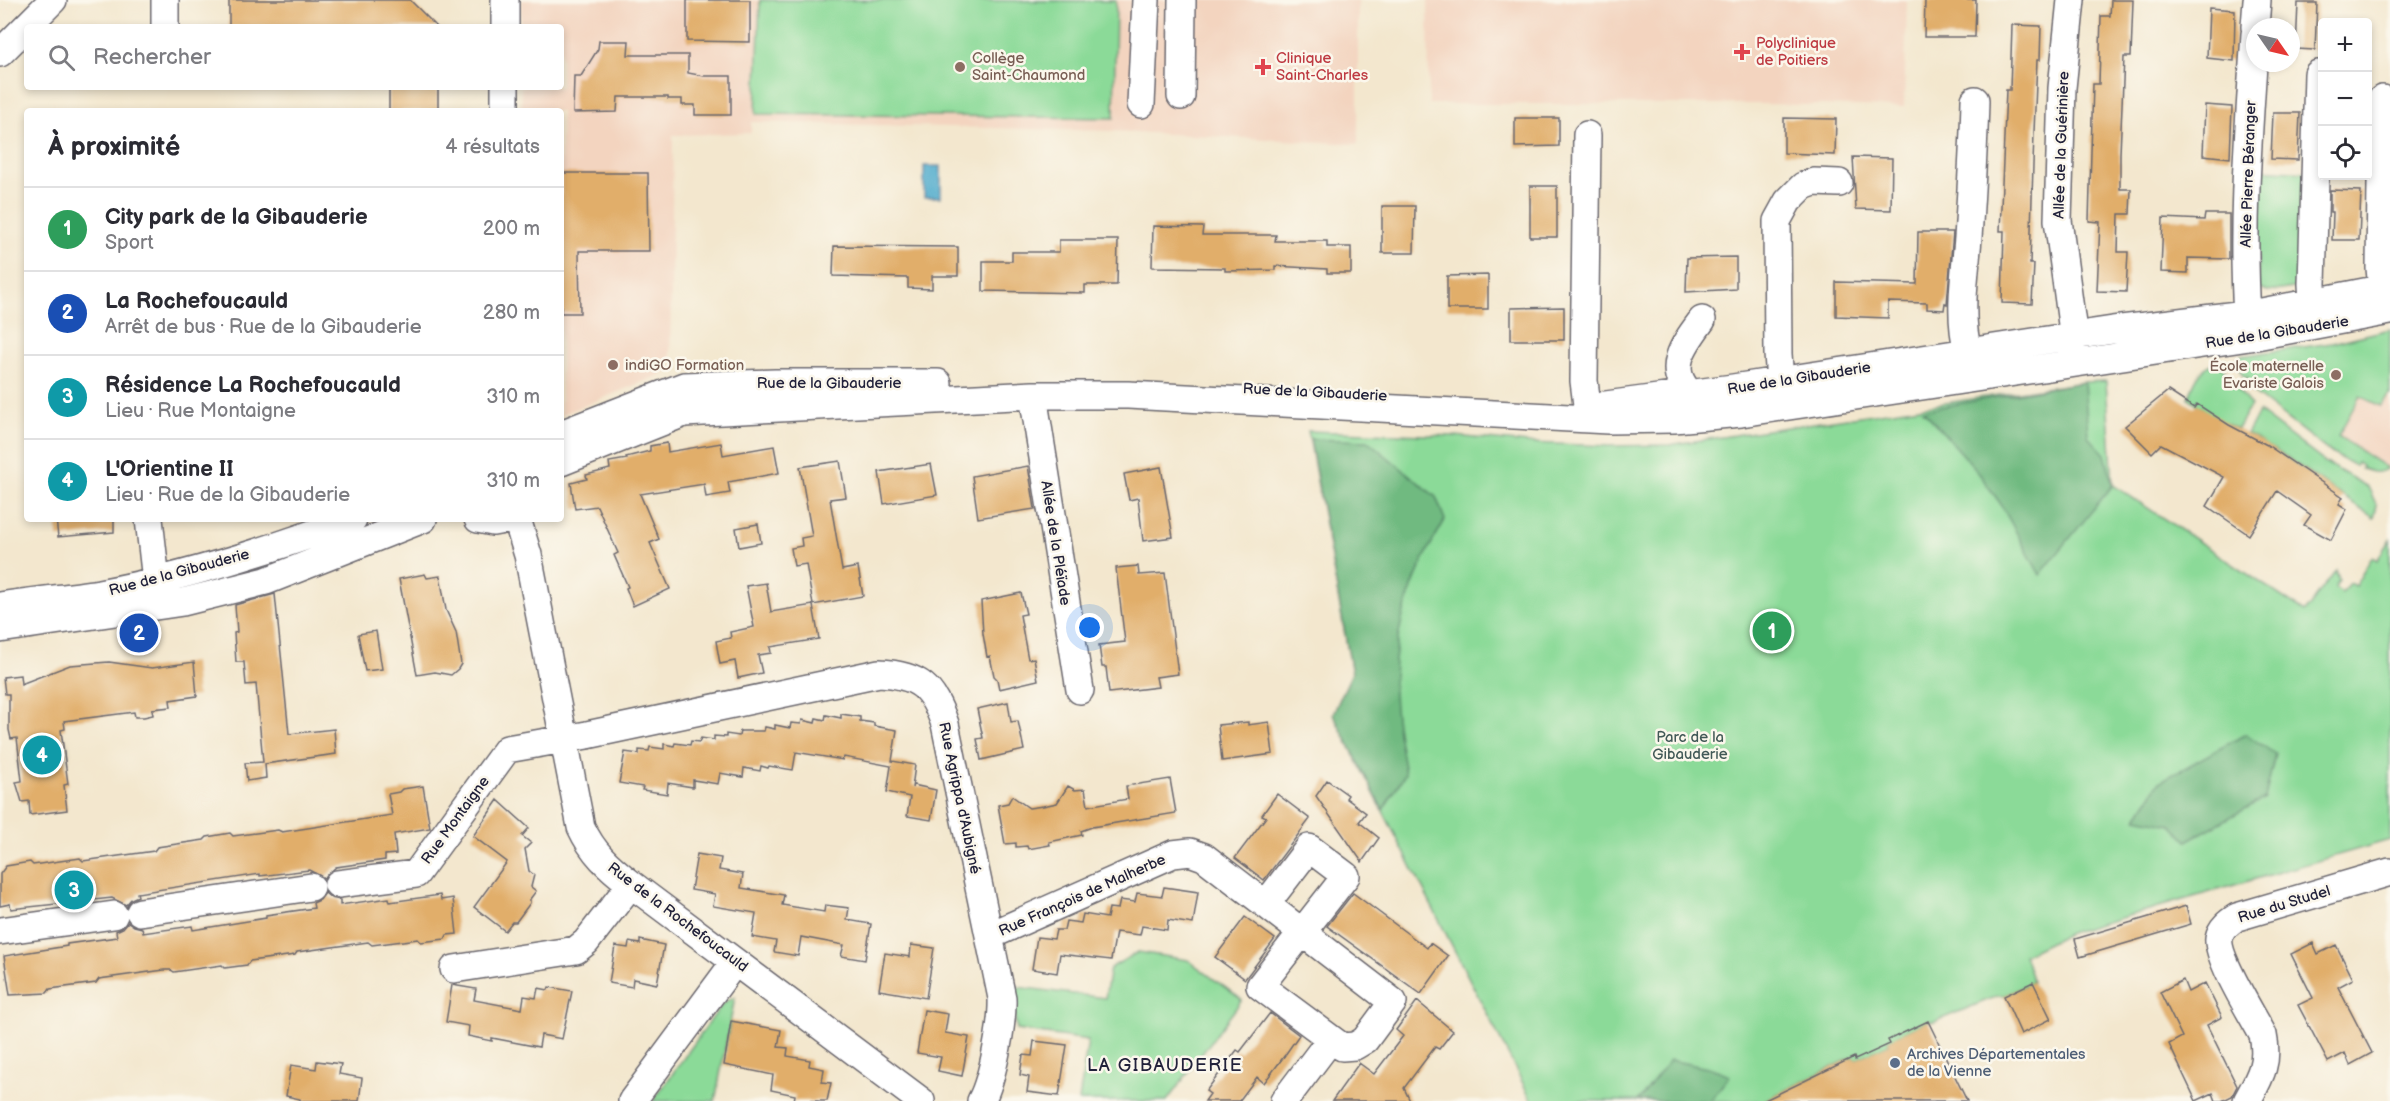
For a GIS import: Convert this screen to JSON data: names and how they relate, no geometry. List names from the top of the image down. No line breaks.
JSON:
{"streets":{"street":["Allée de la Guérinière","Allée Pierre Béranger","Rue de la Gibauderie","Allée de la Pléïade","Rue Agrippa d'Aubigné","Rue Montaigne","Rue François de Malherbe","Rue du Studel","Rue de la Rochefoucauld"]},"crossings":[["Allée de la Guérinière","Rue de la Gibauderie"],["Allée Pierre Béranger","Rue de la Gibauderie"],["Rue de la Gibauderie","Allée de la Pléïade"],["Rue Agrippa d'Aubigné","Rue Montaigne"],["Rue Agrippa d'Aubigné","Rue François de Malherbe"],["Rue Agrippa d'Aubigné","Rue de la Rochefoucauld"],["Rue Montaigne","Rue de la Rochefoucauld"]],"districts":["LA GIBAUDERIE"],"parks":["Parc de la Gibauderie"],"places":{"health":["Polyclinique de Poitiers","Clinique Saint-Charles"],"other":["Collège Saint-Chaumond","indiGO Formation","École maternelle Evariste Galois","Archives Départementales de la Vienne"]},"north":"bottom right","page":{"map_buttons":["+","−"],"search":"Rechercher","heading":["À proximité","4 résultats"],"list":[{"mark":"1","name":"City park de la Gibauderie","note":"Sport","value":"200 m"},{"mark":"2","name":"La Rochefoucauld","note":"Arrêt de bus · Rue de la Gibauderie","value":"280 m"},{"mark":"3","name":"Résidence La Rochefoucauld","note":"Lieu · Rue Montaigne","value":"310 m"},{"mark":"4","name":"L'Orientine II","note":"Lieu · Rue de la Gibauderie","value":"310 m"}],"pins":["1","2","4","3"]}}
